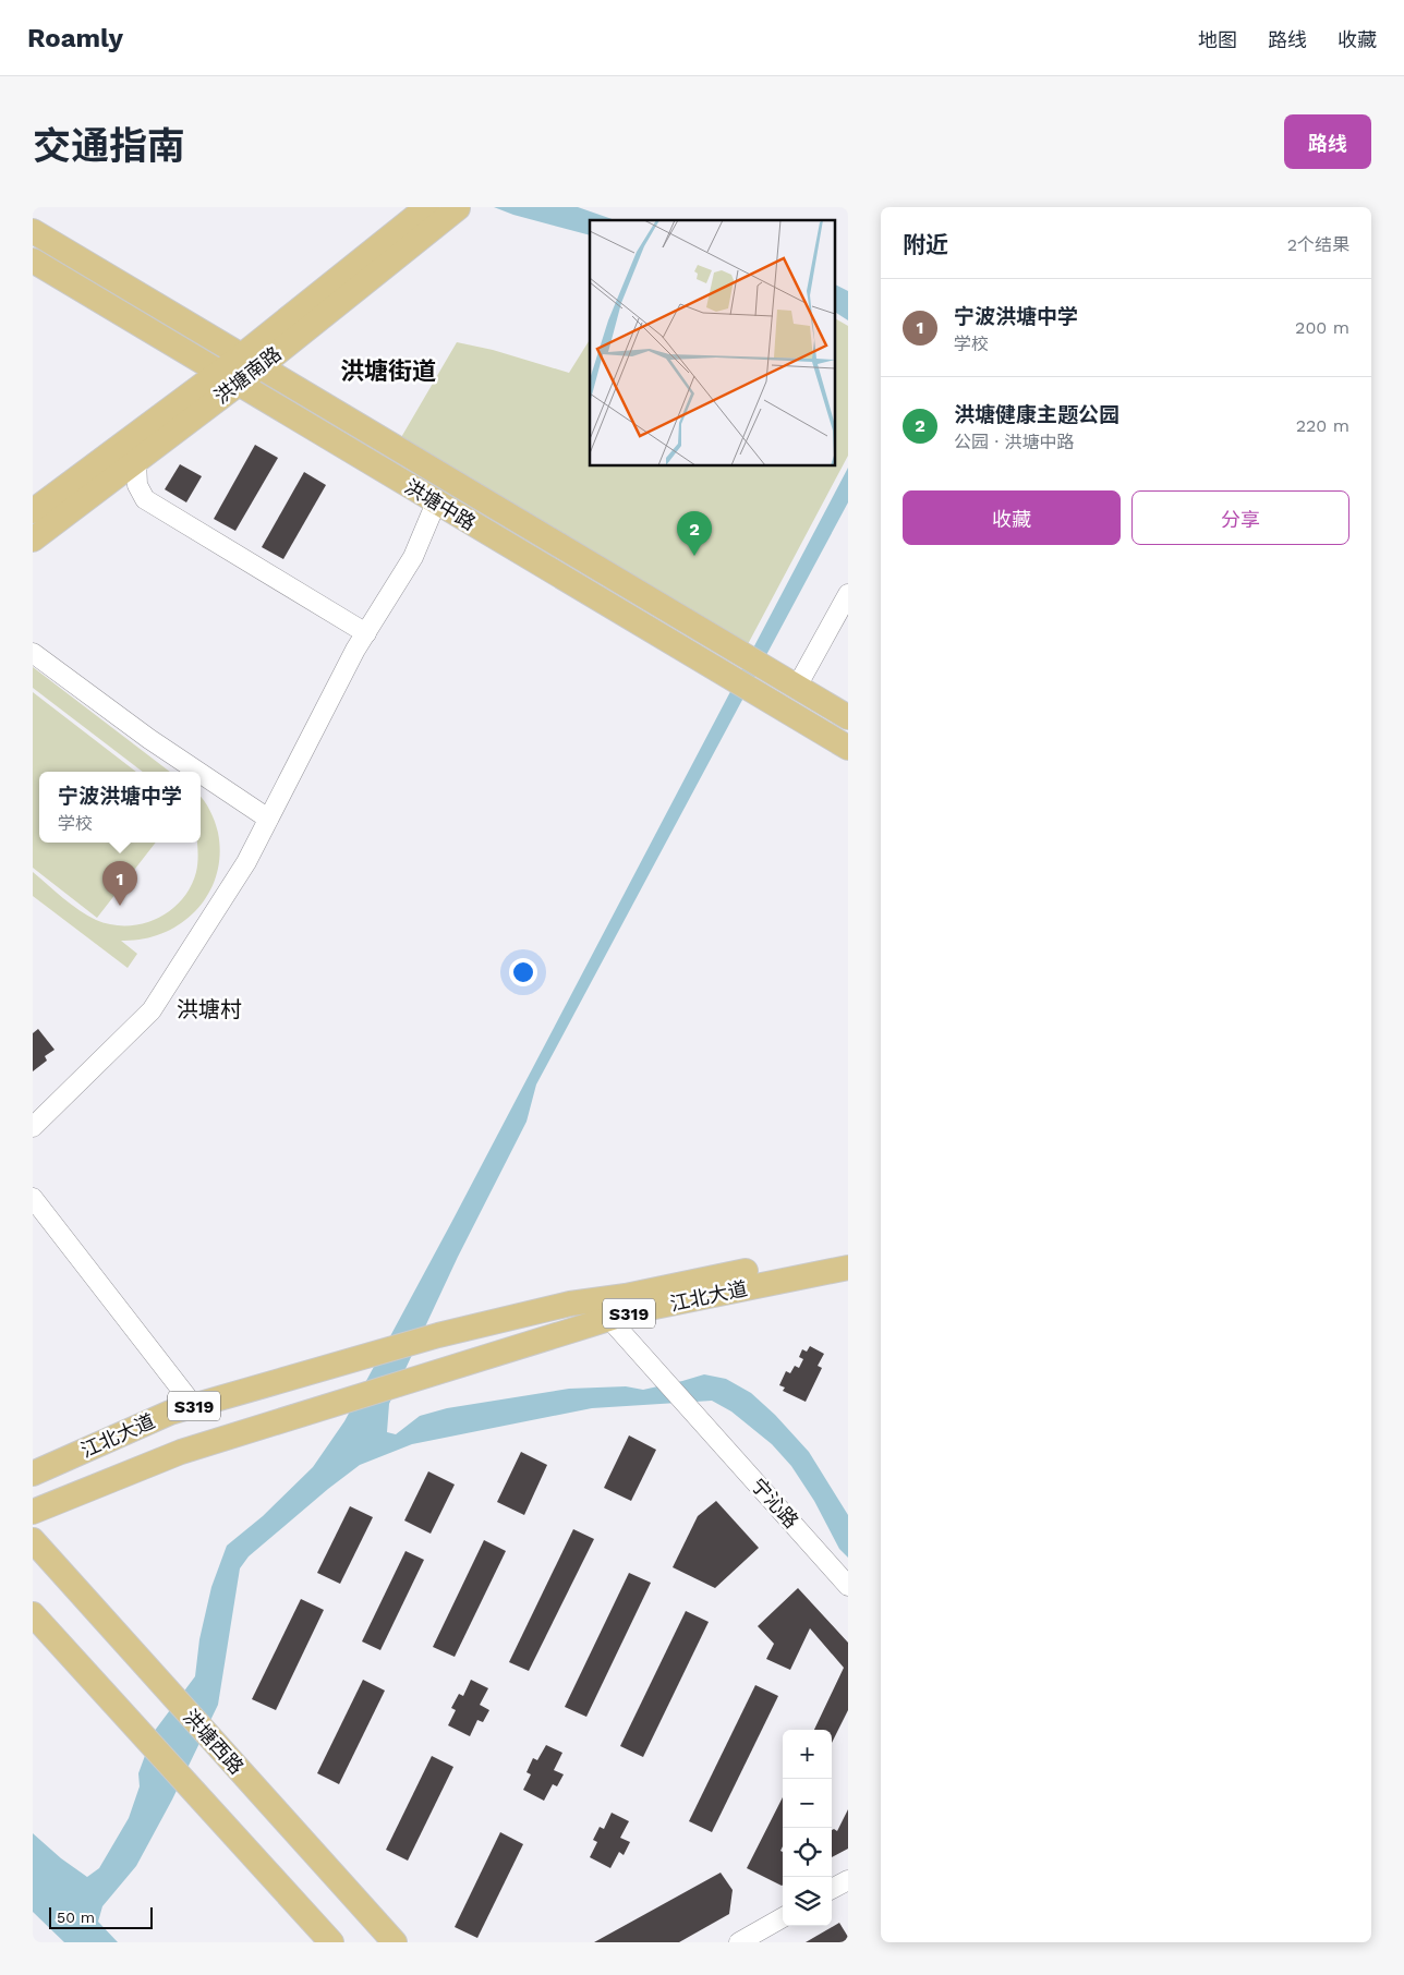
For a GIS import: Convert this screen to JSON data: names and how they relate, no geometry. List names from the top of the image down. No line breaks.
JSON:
{"streets":{"main road":["洪塘南路","洪塘中路","江北大道","S319","洪塘西路"],"street":["宁沁路"]},"crossings":[["洪塘南路","洪塘中路"],["江北大道","宁沁路"]],"districts":["洪塘街道","洪塘村"],"scale_bar":"50 m","page":{"header":"Roamly","nav":["地图","路线","收藏"],"title":"交通指南","buttons":["路线",["收藏","分享"]],"heading":["附近","2个结果"],"list":[{"mark":"1","name":"宁波洪塘中学","note":"学校","value":"200 m"},{"mark":"2","name":"洪塘健康主题公园","note":"公园 · 洪塘中路","value":"220 m"}],"pins":["2","1"],"popup":["宁波洪塘中学","学校"],"map_buttons":["+","−"],"scale":"50 m"}}
